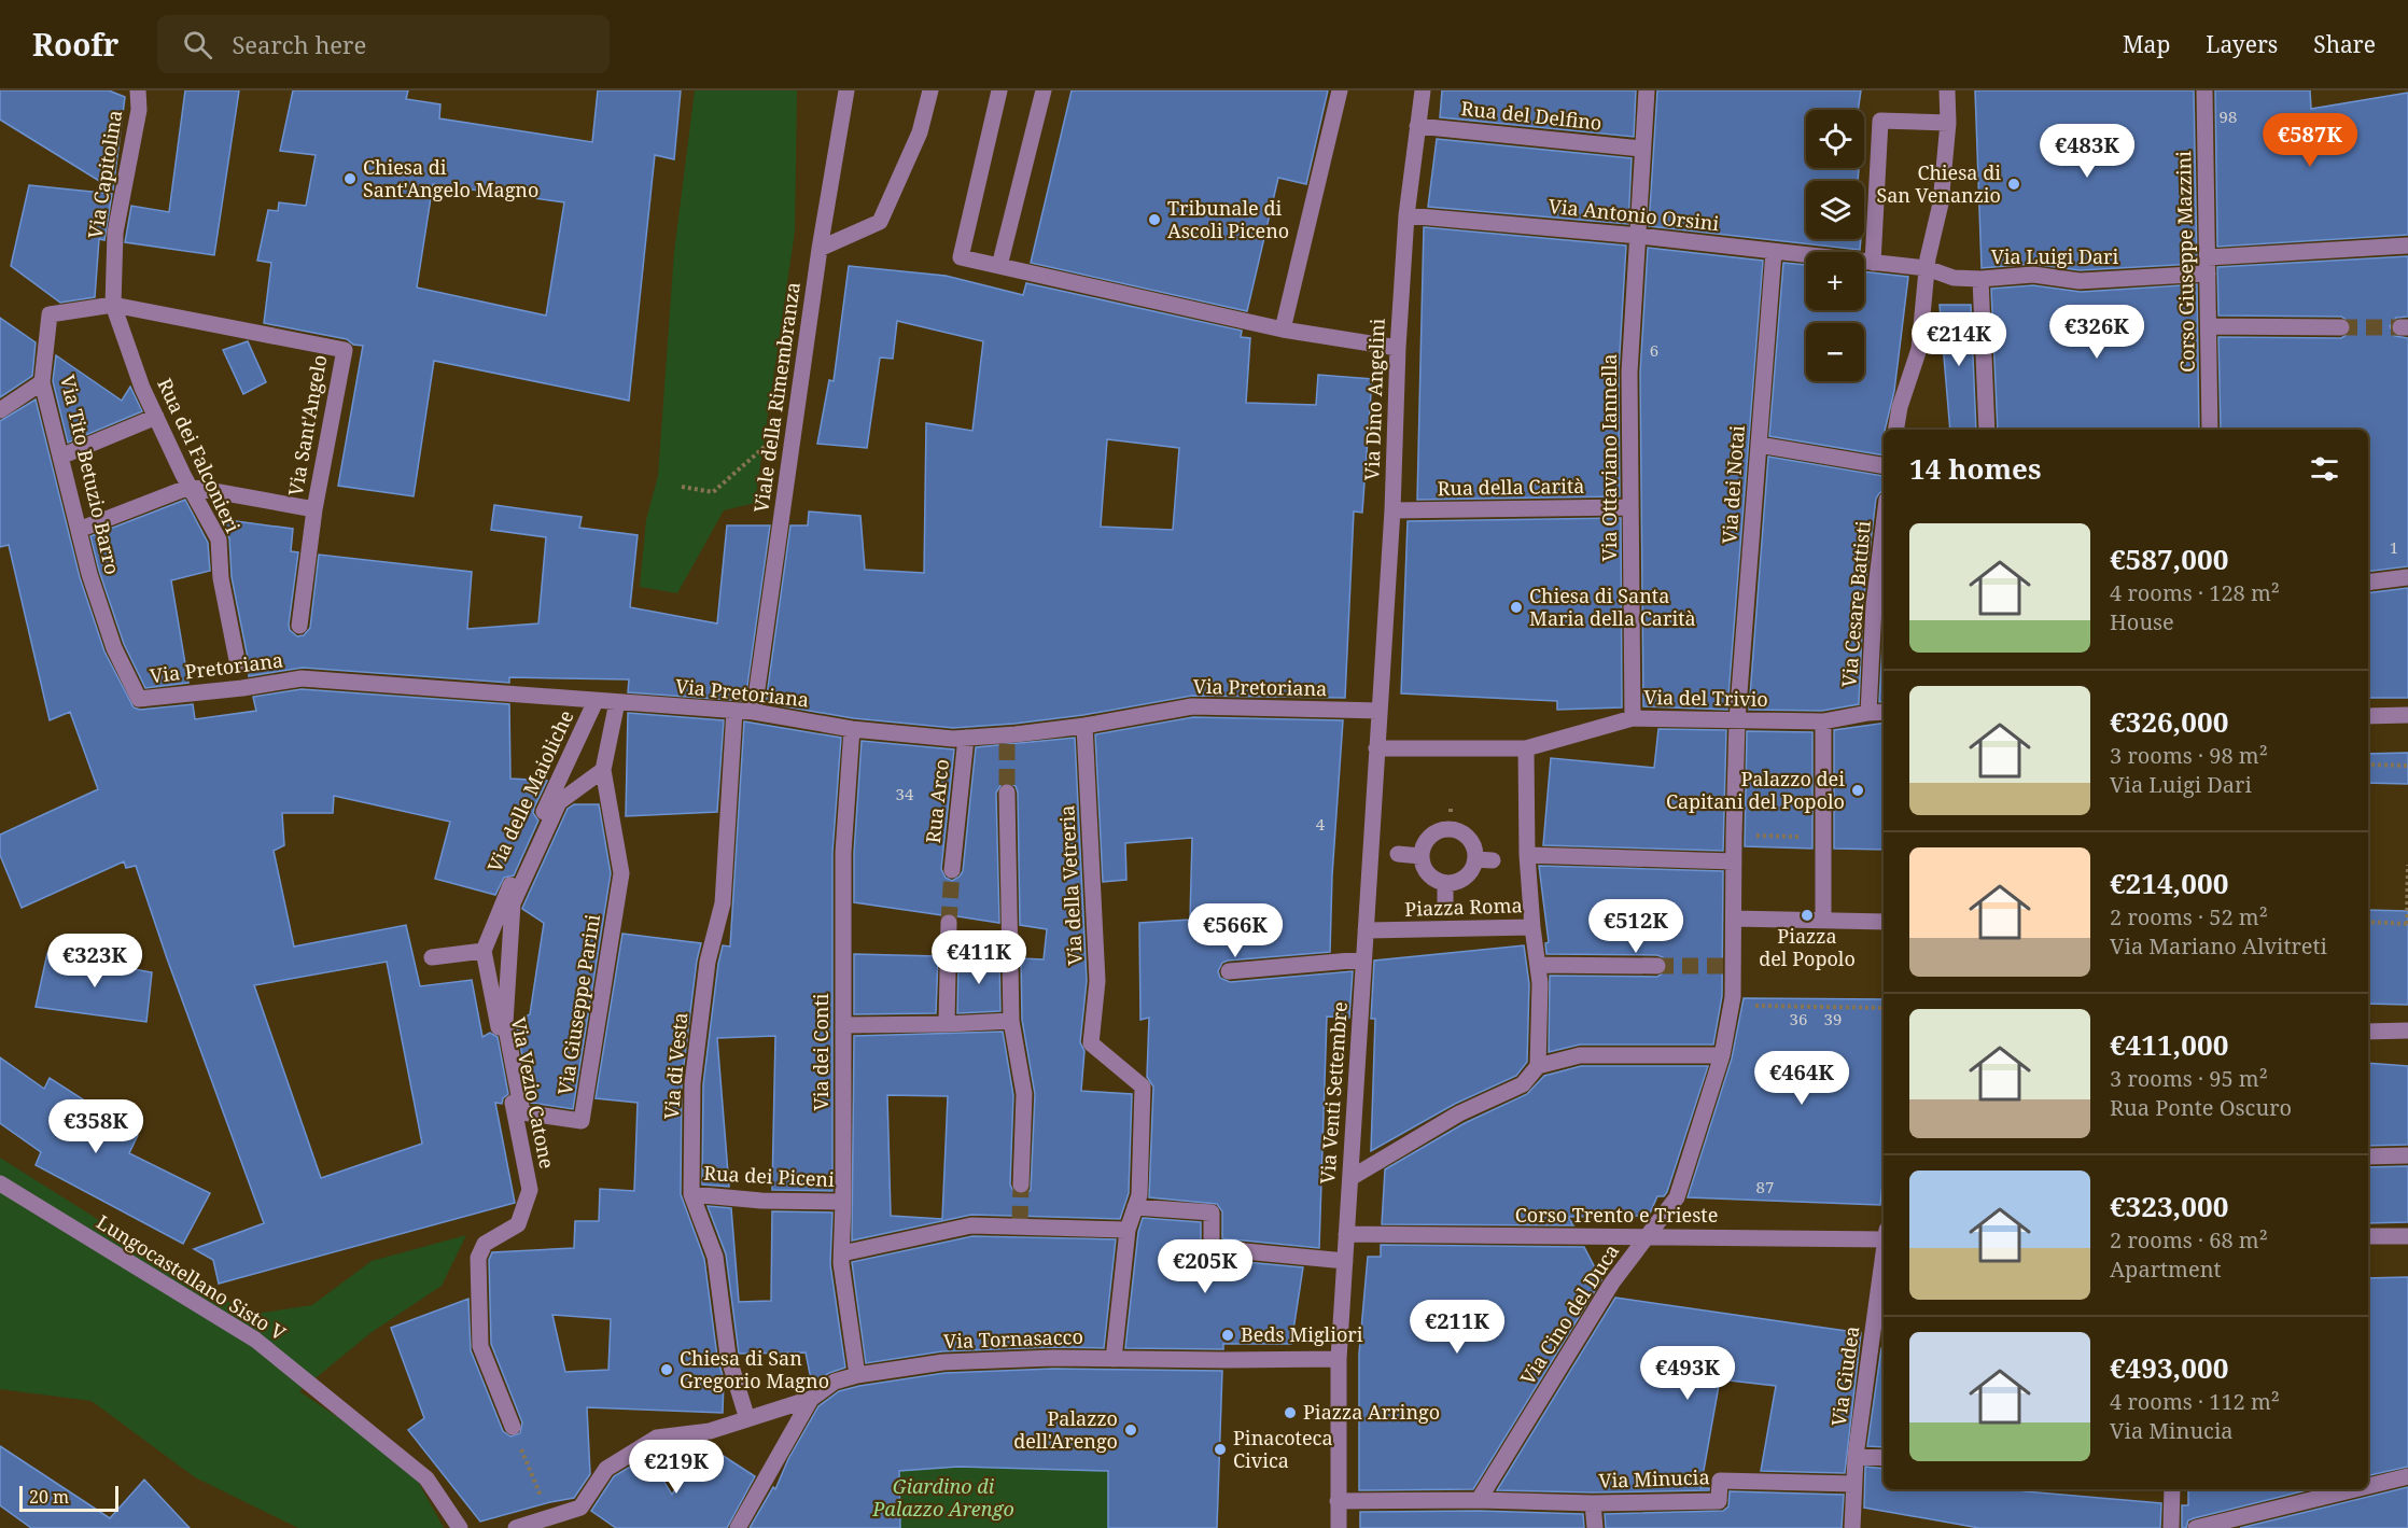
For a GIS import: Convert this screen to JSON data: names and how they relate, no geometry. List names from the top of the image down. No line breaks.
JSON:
{"streets":{"street":["Rua del Delfino","Via Capitolina","Via Antonio Orsini","Via Luigi Dari","Corso Giuseppe Mazzini","Viale della Rimembranza","Via Dino Angelini","Via Sant'Angelo","Rua dei Falconieri","Via Ottaviano Iannella","Via Tito Betuzio Barro","Via dei Notai","Rua della Carità","Via Cesare Battisti","Via Pretoriana","Via del Trivio","Via delle Maioliche","Rua Arco","Via della Vetreria","Piazza Roma","Via Giuseppe Parini","Via dei Conti","Via di Vesta","Via Vezio Catone","Via Venti Settembre","Rua dei Piceni","Corso Trento e Trieste","Lungocastellano Sisto V","Via Cino del Duca","Via Tornasacco","Via Giudea","Via Minucia"]},"crossings":[["Rua del Delfino","Via Dino Angelini"],["Rua del Delfino","Via Ottaviano Iannella"],["Via Capitolina","Via Sant'Angelo"],["Via Capitolina","Rua dei Falconieri"],["Via Capitolina","Via Tito Betuzio Barro"],["Via Antonio Orsini","Via Luigi Dari"],["Via Antonio Orsini","Via Dino Angelini"],["Via Antonio Orsini","Via Ottaviano Iannella"],["Via Antonio Orsini","Via dei Notai"],["Via Luigi Dari","Corso Giuseppe Mazzini"],["Viale della Rimembranza","Via Pretoriana"],["Via Dino Angelini","Rua della Carità"],["Via Dino Angelini","Via Pretoriana"],["Via Sant'Angelo","Rua dei Falconieri"],["Via Sant'Angelo","Via Tito Betuzio Barro"],["Rua dei Falconieri","Via Tito Betuzio Barro"],["Via Ottaviano Iannella","Rua della Carità"],["Via Ottaviano Iannella","Via del Trivio"],["Via Tito Betuzio Barro","Via Pretoriana"],["Via dei Notai","Via del Trivio"],["Via Cesare Battisti","Via del Trivio"],["Via Pretoriana","Via delle Maioliche"],["Via Pretoriana","Rua Arco"],["Via Pretoriana","Via della Vetreria"],["Via Pretoriana","Via Giuseppe Parini"],["Via Pretoriana","Via dei Conti"],["Via Pretoriana","Via di Vesta"],["Via del Trivio","Piazza Roma"],["Via delle Maioliche","Via Vezio Catone"],["Piazza Roma","Via Venti Settembre"],["Via dei Conti","Rua dei Piceni"],["Via dei Conti","Via Tornasacco"],["Via di Vesta","Rua dei Piceni"],["Via Venti Settembre","Corso Trento e Trieste"],["Corso Trento e Trieste","Via Cino del Duca"],["Via Cino del Duca","Via Minucia"],["Via Giudea","Via Minucia"]],"parks":["Giardino di Palazzo Arengo"],"places":["Chiesa di Sant'Angelo Magno","Chiesa di San Venanzio","Tribunale di Ascoli Piceno","Chiesa di Santa Maria della Carità","Palazzo dei Capitani del Popolo","Piazza del Popolo","Beds Migliori","Chiesa di San Gregorio Magno","Piazza Arringo","Palazzo dell'Arengo","Pinacoteca Civica"],"house_numbers":["98","6","1","34","4","36","39","87"],"scale_bar":"20 m","page":{"header":"Roofr","search":"Search here","nav":["Map","Layers","Share"],"map_buttons":["+","−"],"price":["€587K","€483K","€326K","€214K","€512K","€566K","€411K","€323K","€464K","€358K","€205K","€211K","€493K","€219K"],"heading":"14 homes","list":[{"name":"€587,000","note":"4 rooms · 128 m² · House"},{"name":"€326,000","note":"3 rooms · 98 m² · Via Luigi Dari"},{"name":"€214,000","note":"2 rooms · 52 m² · Via Mariano Alvitreti"},{"name":"€411,000","note":"3 rooms · 95 m² · Rua Ponte Oscuro"},{"name":"€323,000","note":"2 rooms · 68 m² · Apartment"},{"name":"€493,000","note":"4 rooms · 112 m² · Via Minucia"}],"scale":"20 m"}}
